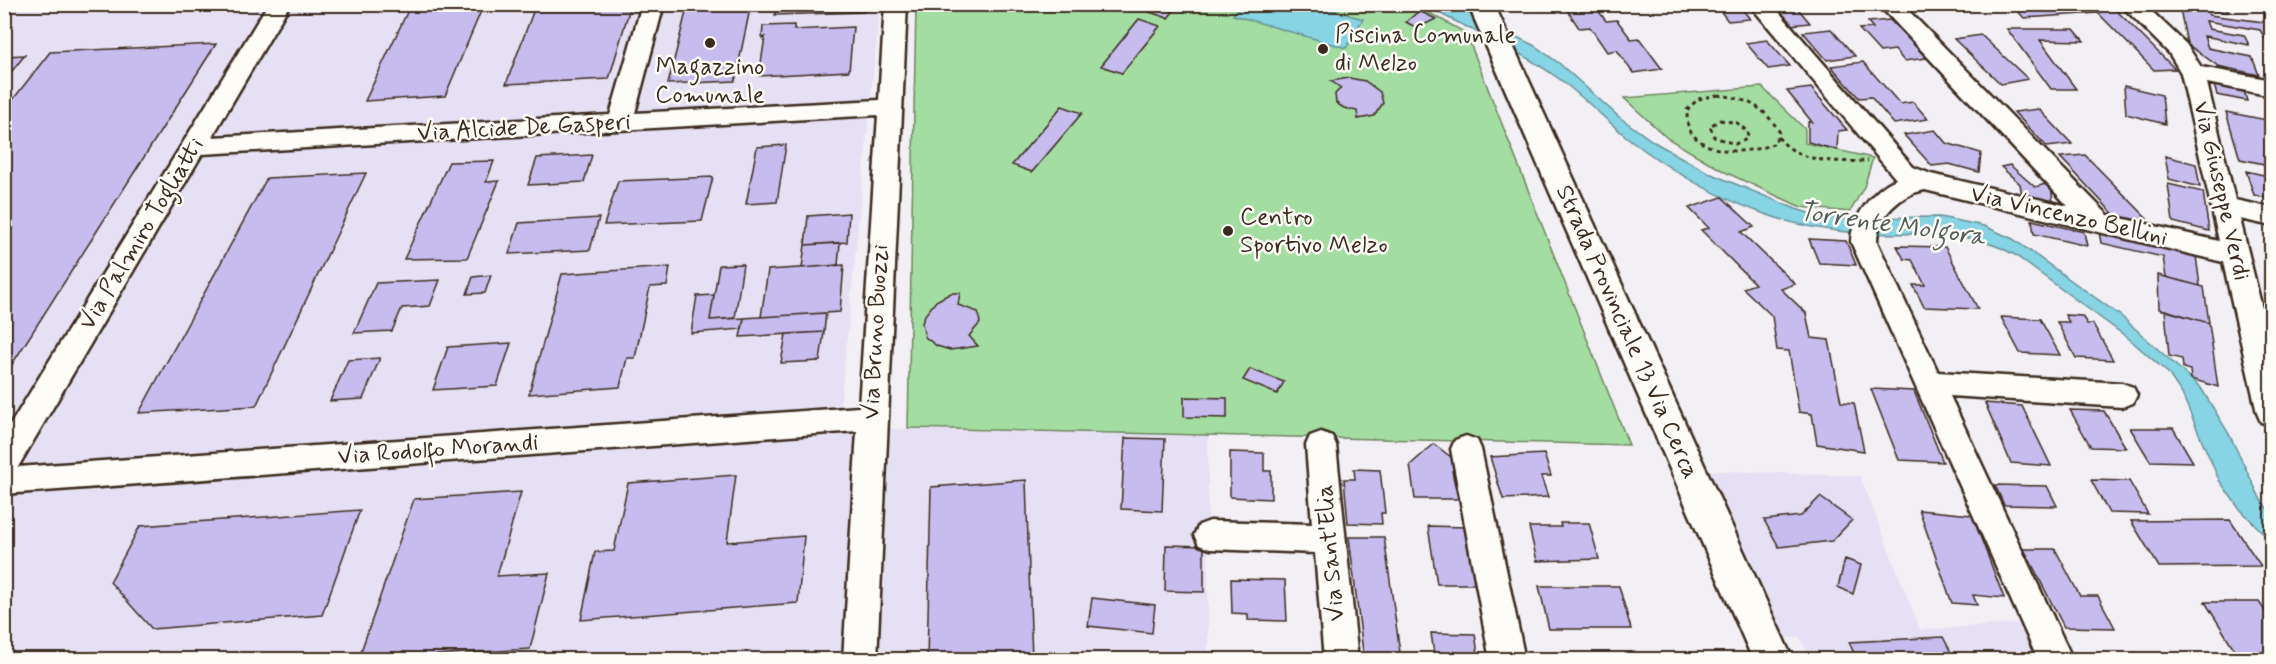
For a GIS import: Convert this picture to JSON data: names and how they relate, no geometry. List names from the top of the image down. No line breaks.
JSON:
{"streets":{"main road":["Strada Provinciale 13 Via Cerca"],"street":["Via Alcide De Gasperi","Via Giuseppe Verdi","Via Vincenzo Bellini","Via Palmiro Togliatti","Via Bruno Buozzi","Via Rodolfo Morandi","Via Sant'Elia"]},"crossings":[["Via Alcide De Gasperi","Via Palmiro Togliatti"],["Via Alcide De Gasperi","Via Bruno Buozzi"],["Via Giuseppe Verdi","Via Vincenzo Bellini"],["Via Bruno Buozzi","Via Rodolfo Morandi"]],"water":["Torrente Molgora"],"places":["Magazzino Comunale","Piscina Comunale di Melzo","Centro Sportivo Melzo"]}
